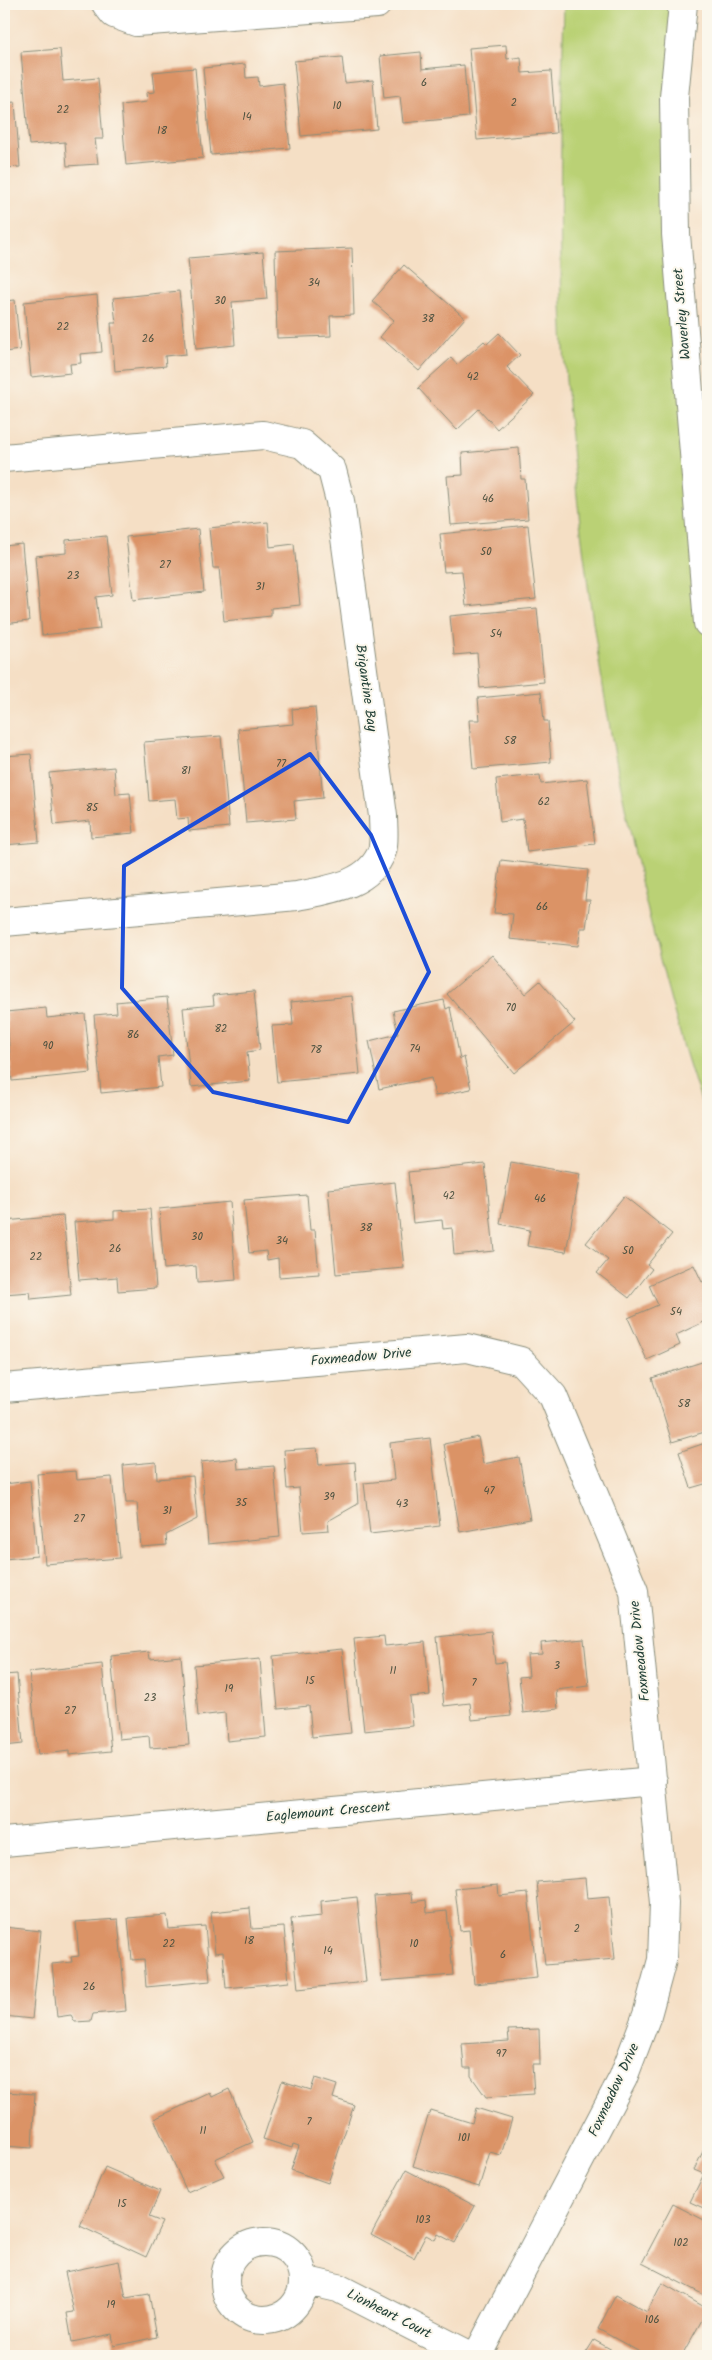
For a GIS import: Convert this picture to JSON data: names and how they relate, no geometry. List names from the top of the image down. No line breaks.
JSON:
{"streets":{"street":["Waverley Street","Brigantine Bay","Foxmeadow Drive","Eaglemount Crescent","Lionheart Court"]},"crossings":[["Foxmeadow Drive","Eaglemount Crescent"]],"house_numbers":["6","2","10","22","14","18","34","30","38","22","26","42","46","50","27","23","31","54","58","77","81","62","85","66","70","82","86","90","74","78","42","46","38","30","34","26","50","22","54","58","47","39","35","43","31","27","3","11","15","7","19","23","27","2","18","22","10","14","6","26","97","7","11","101","15","103","102","19","106"]}
